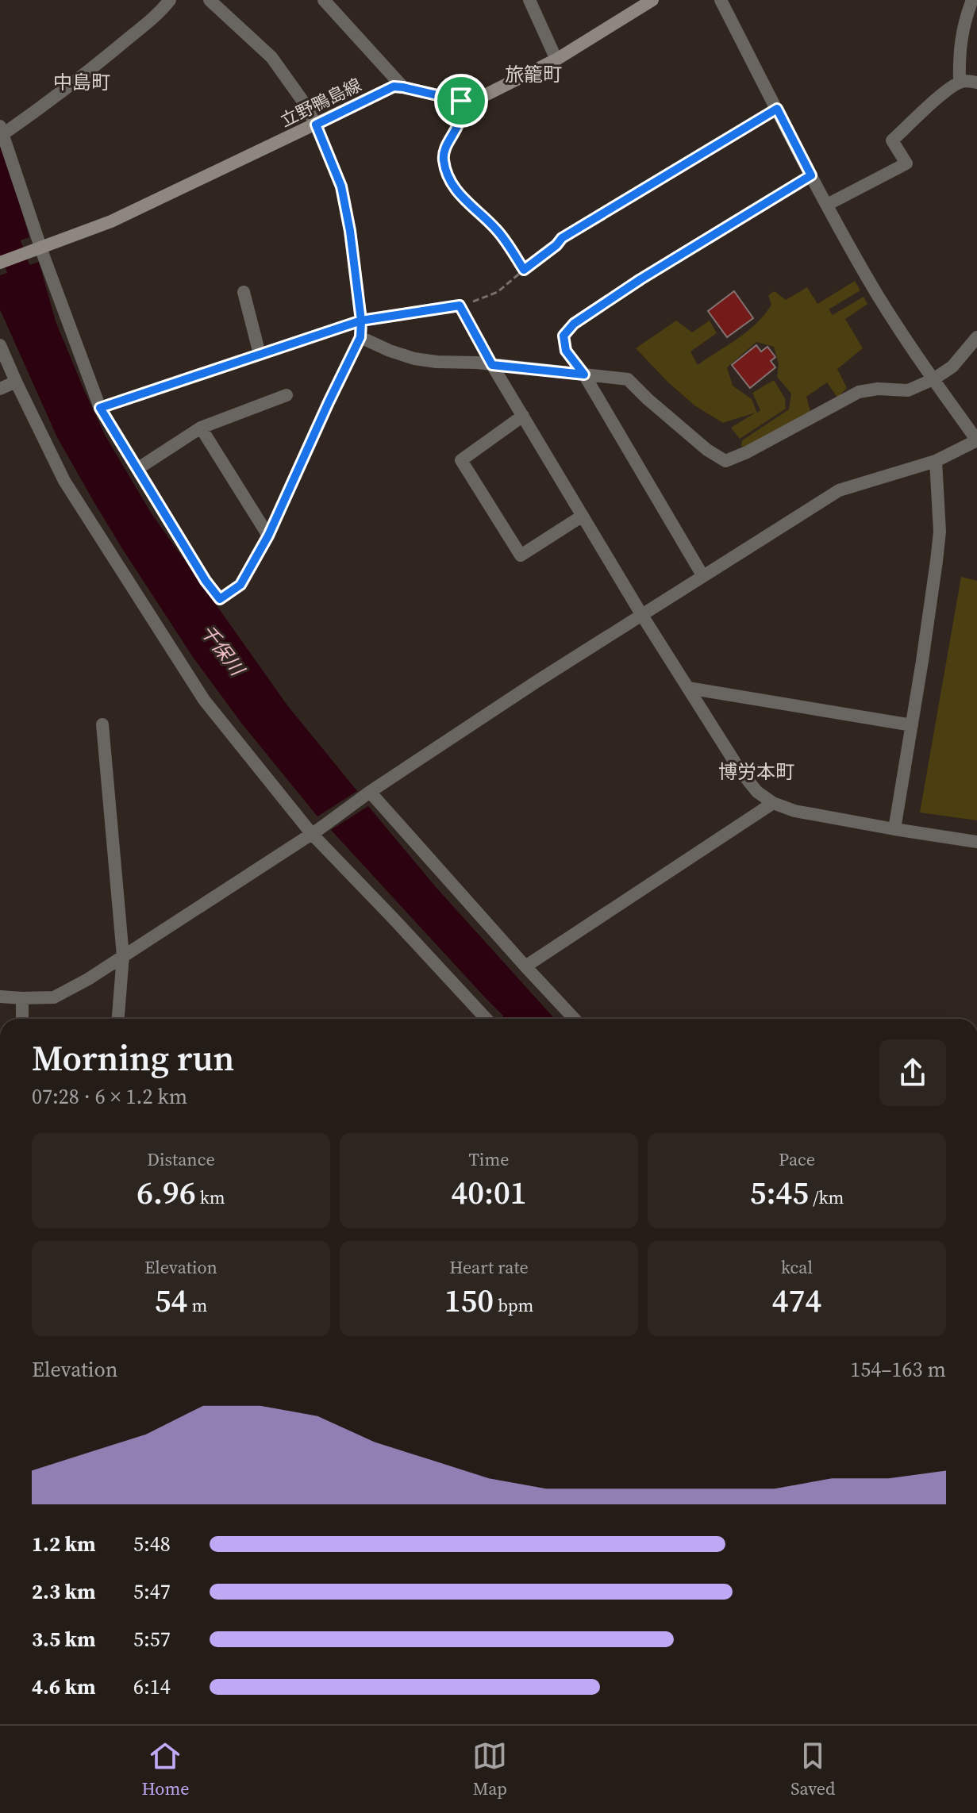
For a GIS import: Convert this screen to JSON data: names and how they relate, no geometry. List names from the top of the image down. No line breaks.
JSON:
{"streets":{"main road":["立野鴨島線"]},"districts":["旅籠町","中島町","博労本町"],"water":["千保川"],"page":{"heading":["Morning run","07:28 · 6 × 1.2 km"],"stats":[["Distance","6.96 km"],["Time","40:01"],["Pace","5:45 /km"],["Elevation","54 m"],["Heart rate","150 bpm"],["kcal","474"]],"chart":["Elevation","154–163 m"],"list":[{"name":"1.2 km","note":"5:48"},{"name":"2.3 km","note":"5:47"},{"name":"3.5 km","note":"5:57"},{"name":"4.6 km","note":"6:14"}],"tabs":["Home","Map","Saved"]}}
